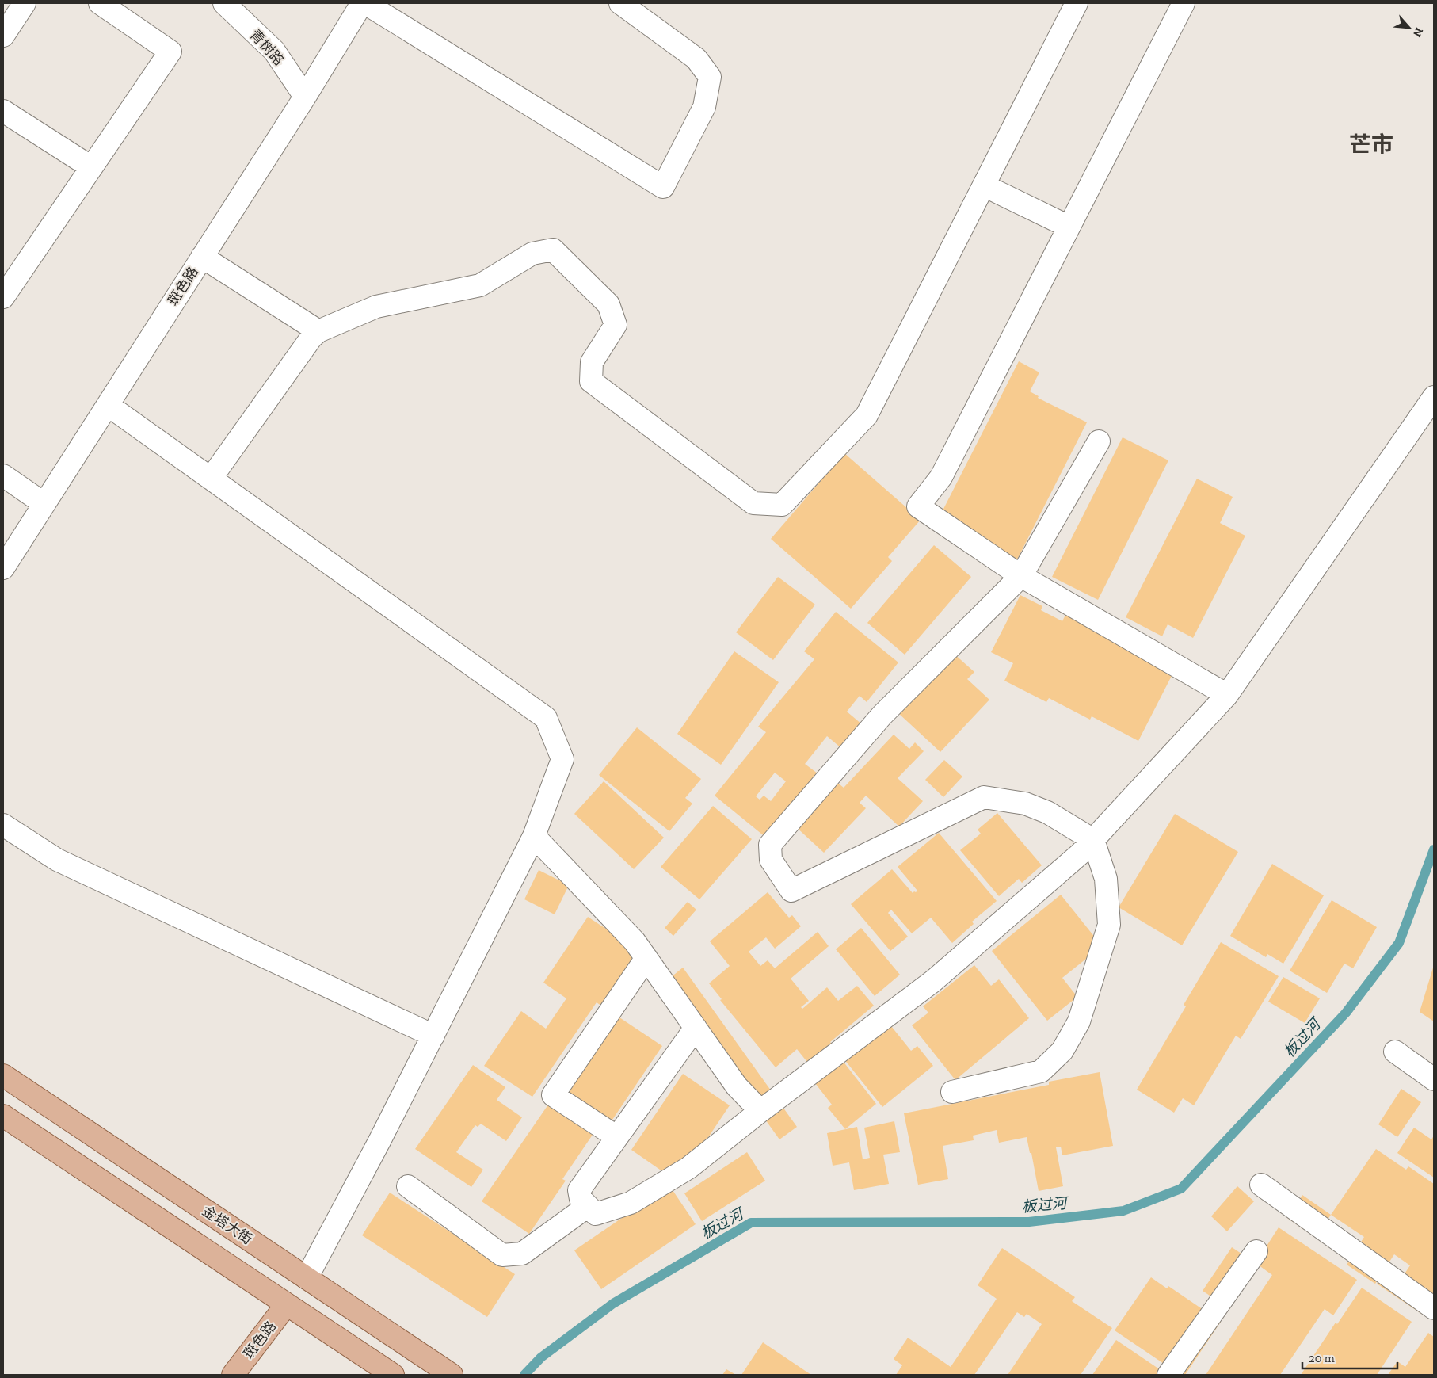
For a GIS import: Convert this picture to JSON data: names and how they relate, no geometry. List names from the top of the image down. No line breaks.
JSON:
{"streets":{"main road":["斑色路","金塔大街"],"street":["青树路"]},"crossings":[["青树路","斑色路"]],"districts":["芒市"],"water":["板过河"],"scale_bar":"20 m","north":"bottom right"}
